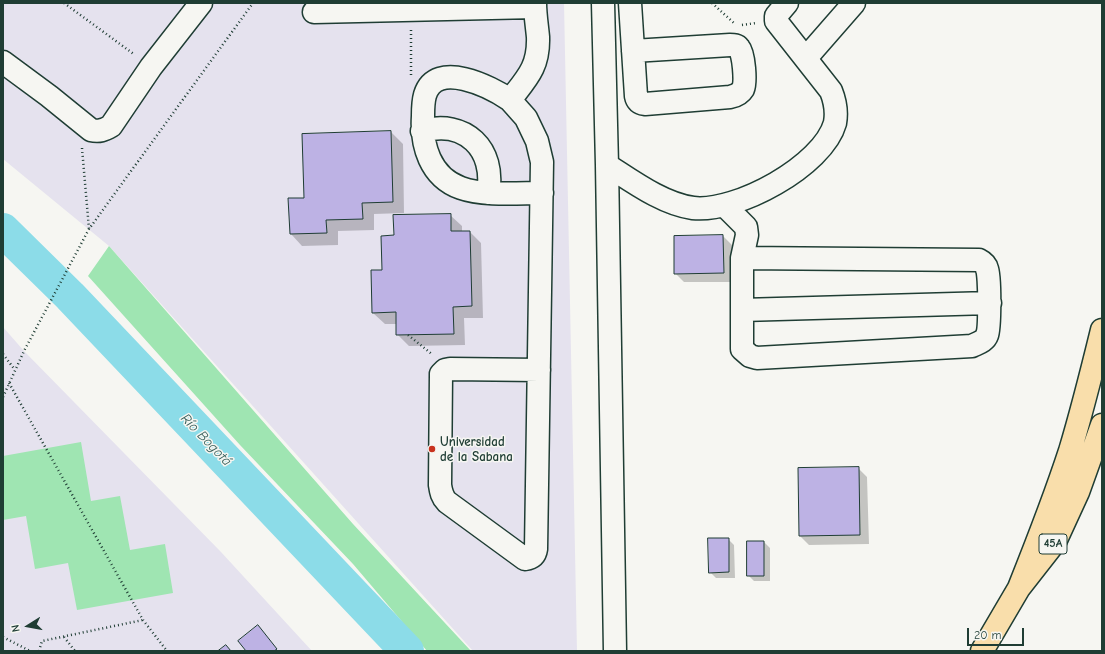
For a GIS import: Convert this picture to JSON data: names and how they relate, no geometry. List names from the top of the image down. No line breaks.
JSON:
{"streets":{"highway":["45A"]},"water":["Río Bogotá"],"places":["Universidad de la Sabana"],"scale_bar":"20 m","north":"left"}
